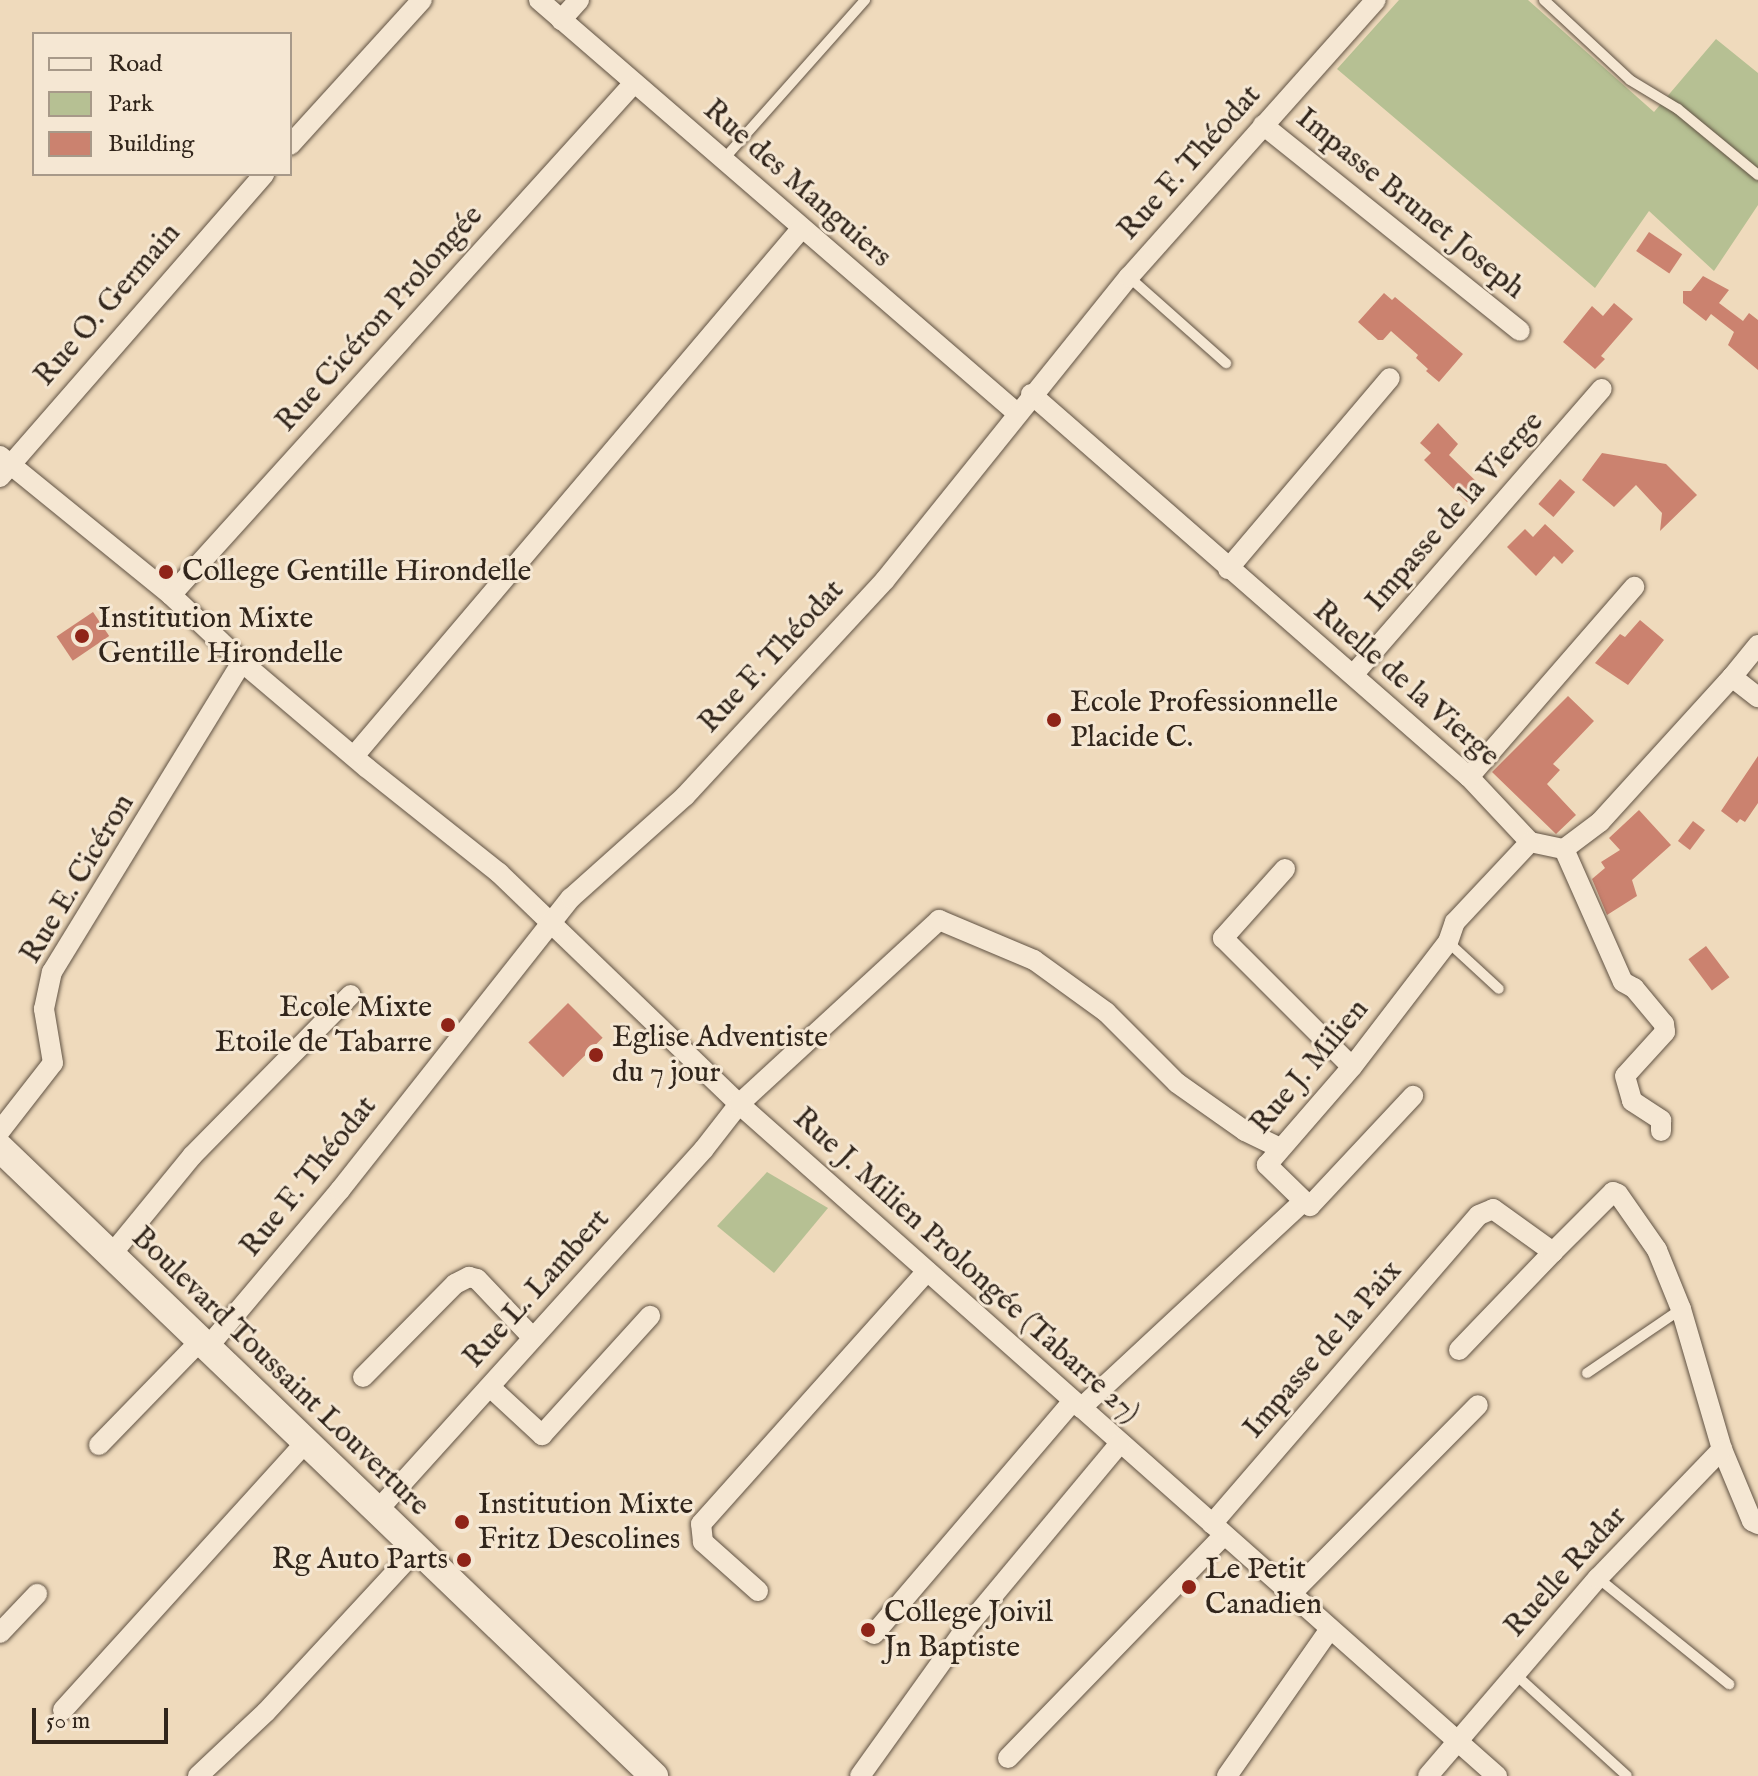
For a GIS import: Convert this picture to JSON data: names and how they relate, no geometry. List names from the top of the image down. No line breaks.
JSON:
{"streets":{"main road":["Boulevard Toussaint Louverture"],"street":["Rue F. Théodat","Rue des Manguiers","Impasse Brunet Joseph","Rue O. Germain","Rue Cicéron Prolongée","Impasse de la Vierge","Ruelle de la Vierge","Rue E. Cicéron","Rue J. Milien","Rue J. Milien Prolongée (Tabarre 27)","Rue L. Lambert","Impasse de la Paix","Ruelle Radar"]},"crossings":[["Rue F. Théodat","Rue des Manguiers"],["Rue F. Théodat","Impasse Brunet Joseph"],["Rue F. Théodat","Ruelle de la Vierge"],["Rue F. Théodat","Rue J. Milien Prolongée (Tabarre 27)"],["Rue F. Théodat","Boulevard Toussaint Louverture"],["Rue des Manguiers","Rue Cicéron Prolongée"],["Rue O. Germain","Rue J. Milien Prolongée (Tabarre 27)"],["Rue Cicéron Prolongée","Rue J. Milien Prolongée (Tabarre 27)"],["Impasse de la Vierge","Ruelle de la Vierge"],["Ruelle de la Vierge","Rue J. Milien"],["Rue E. Cicéron","Rue J. Milien Prolongée (Tabarre 27)"],["Rue J. Milien","Rue L. Lambert"],["Rue J. Milien Prolongée (Tabarre 27)","Rue L. Lambert"],["Rue J. Milien Prolongée (Tabarre 27)","Impasse de la Paix"],["Rue J. Milien Prolongée (Tabarre 27)","Ruelle Radar"],["Rue L. Lambert","Boulevard Toussaint Louverture"]],"places":["College Gentille Hirondelle","Institution Mixte Gentille Hirondelle","Ecole Professionnelle Placide C.","Ecole Mixte Etoile de Tabarre","Eglise Adventiste du 7 jour","Institution Mixte Fritz Descolines","Rg Auto Parts","Le Petit Canadien","College Joivil Jn Baptiste"],"legend":["Road","Park","Building"],"scale_bar":"50 m"}
